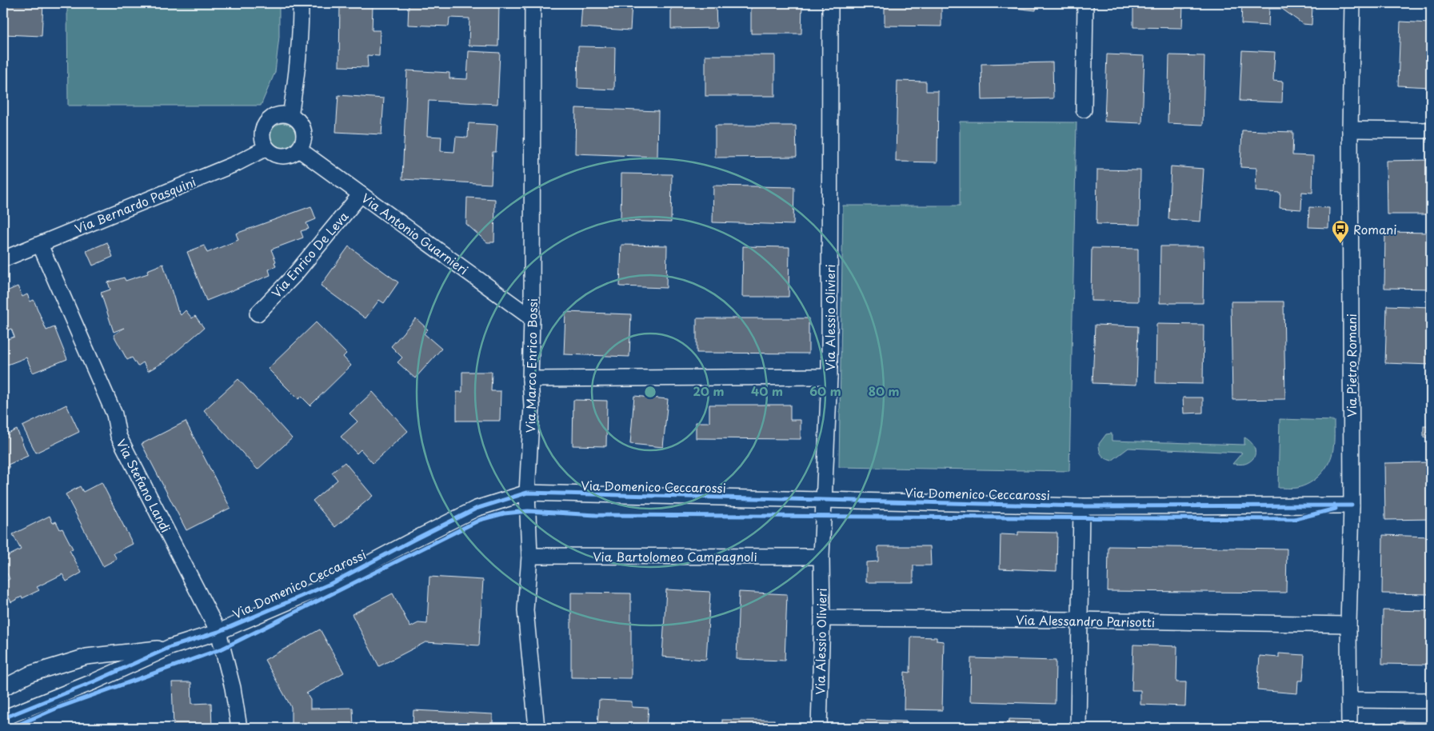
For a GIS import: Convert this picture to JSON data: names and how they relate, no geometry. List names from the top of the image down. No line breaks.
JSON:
{"streets":{"street":["Via Bernardo Pasquini","Via Antonio Guarnieri","Via Enrico De Leva","Via Alessio Olivieri","Via Marco Enrico Bossi","Via Pietro Romani","Via Stefano Landi","Via Domenico Ceccarossi","Via Bartolomeo Campagnoli","Via Alessandro Parisotti"]},"crossings":[["Via Bernardo Pasquini","Via Antonio Guarnieri"],["Via Bernardo Pasquini","Via Stefano Landi"],["Via Antonio Guarnieri","Via Enrico De Leva"],["Via Antonio Guarnieri","Via Marco Enrico Bossi"],["Via Alessio Olivieri","Via Domenico Ceccarossi"],["Via Alessio Olivieri","Via Bartolomeo Campagnoli"],["Via Alessio Olivieri","Via Alessandro Parisotti"],["Via Marco Enrico Bossi","Via Domenico Ceccarossi"],["Via Marco Enrico Bossi","Via Bartolomeo Campagnoli"],["Via Pietro Romani","Via Domenico Ceccarossi"],["Via Pietro Romani","Via Alessandro Parisotti"],["Via Stefano Landi","Via Domenico Ceccarossi"]],"places":{"bus stop":["Romani"]},"rings":["20 m","40 m","60 m","80 m"]}
